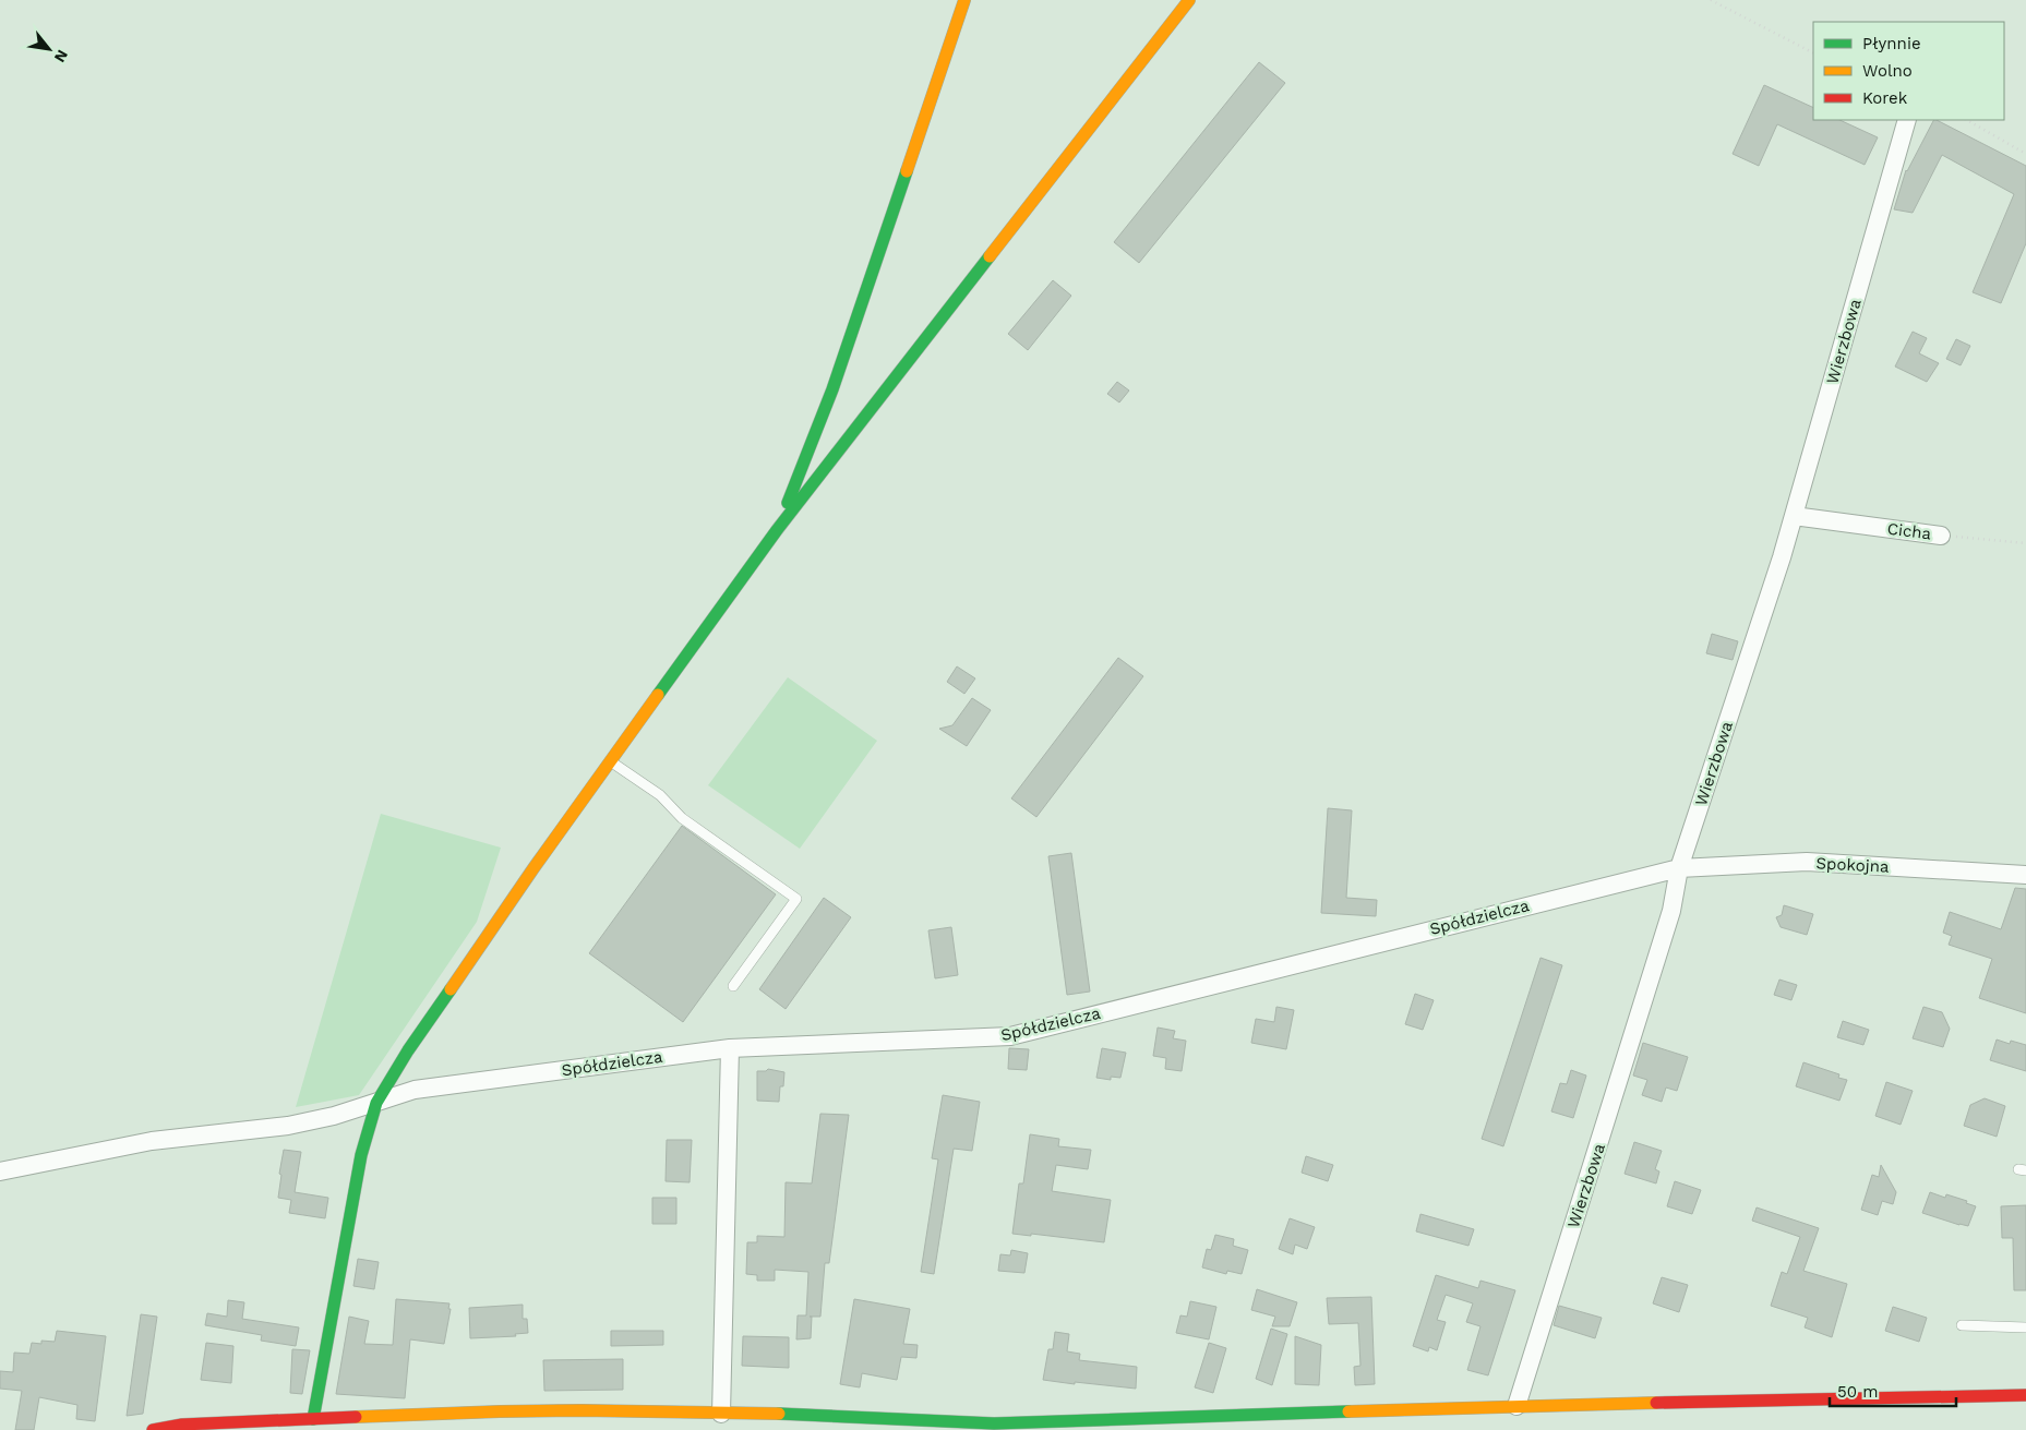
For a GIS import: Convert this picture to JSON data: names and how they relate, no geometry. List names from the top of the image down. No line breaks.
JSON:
{"streets":{"street":["Wierzbowa","Cicha","Spokojna","Spółdzielcza"]},"crossings":[["Wierzbowa","Cicha"],["Wierzbowa","Spokojna"],["Wierzbowa","Spółdzielcza"],["Spokojna","Spółdzielcza"]],"legend":["Płynnie","Wolno","Korek"],"scale_bar":"50 m","north":"bottom right"}
